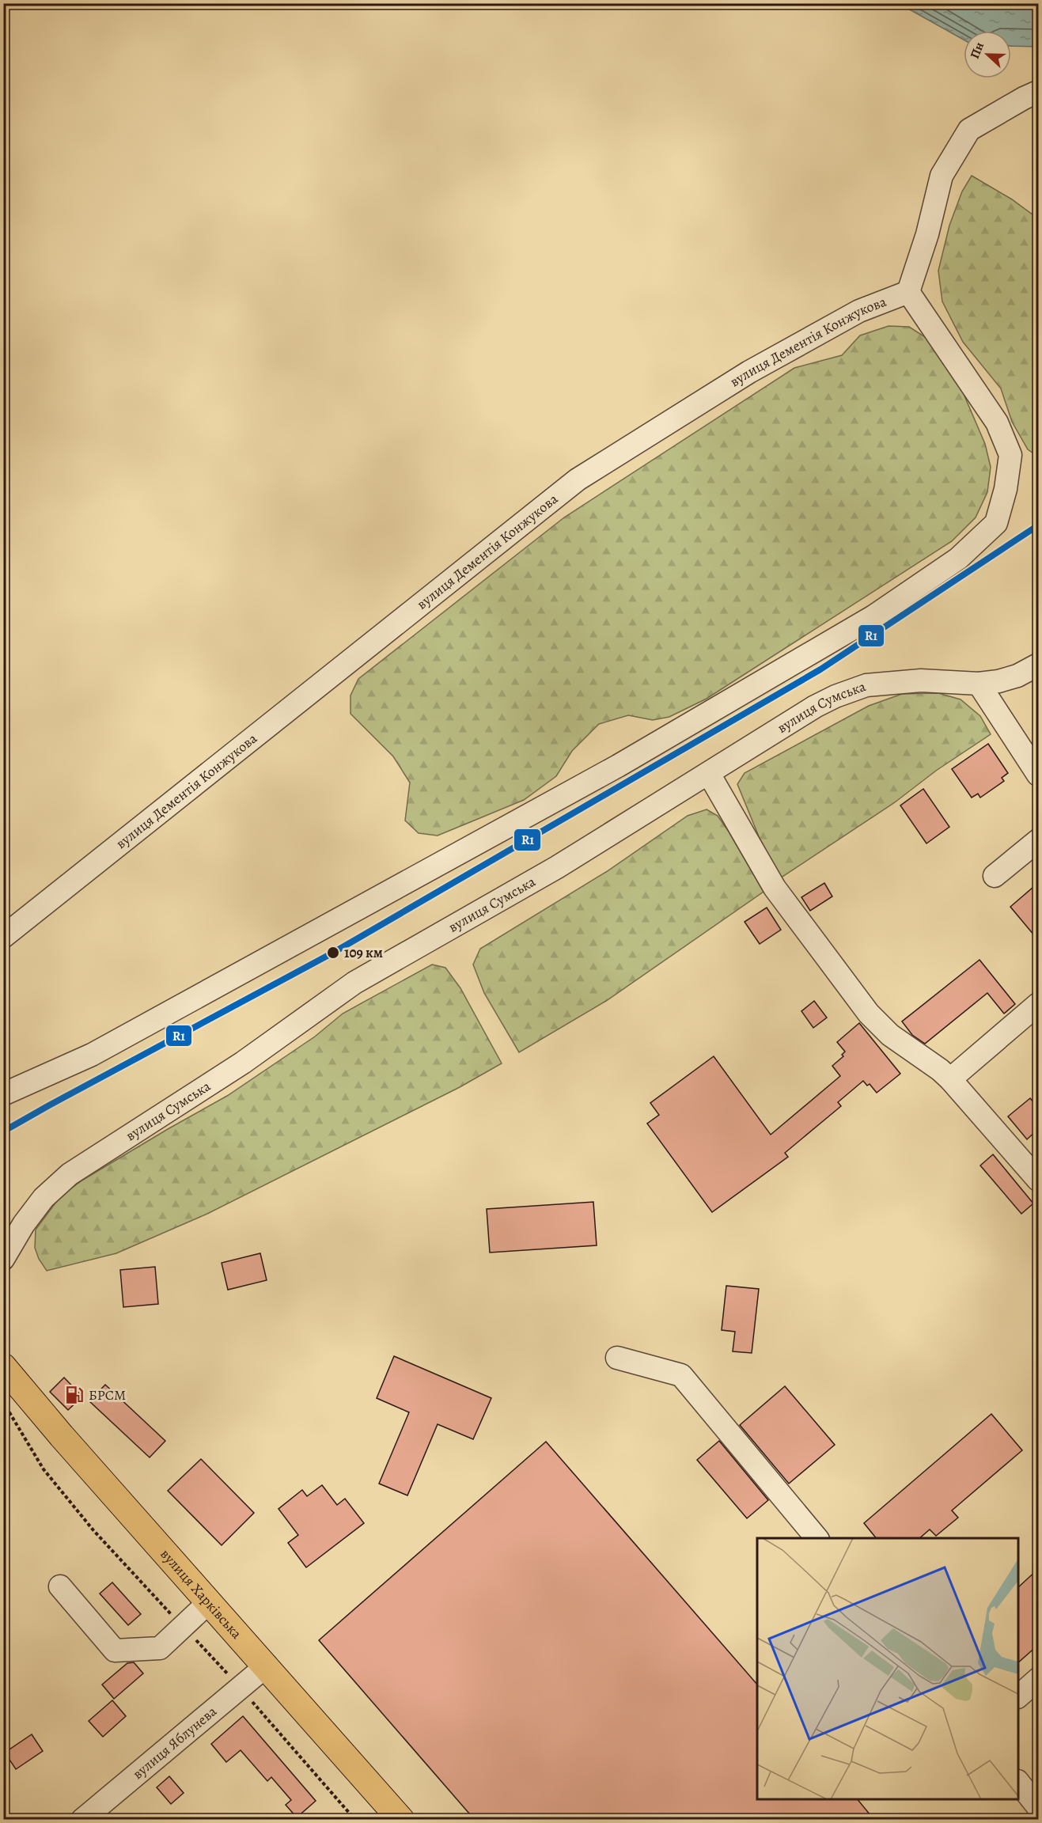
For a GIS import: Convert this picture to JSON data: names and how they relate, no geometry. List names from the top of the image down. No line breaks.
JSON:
{"streets":{"main road":["вулиця Харківська"],"street":["вулиця Дементія Конжукова","вулиця Сумська","вулиця Яблунева"]},"crossings":[["вулиця Харківська","вулиця Яблунева"]],"places":{"other":["109 км"],"fuel station":["БРСМ"]},"lines":["transit line R1"],"north":"left"}
